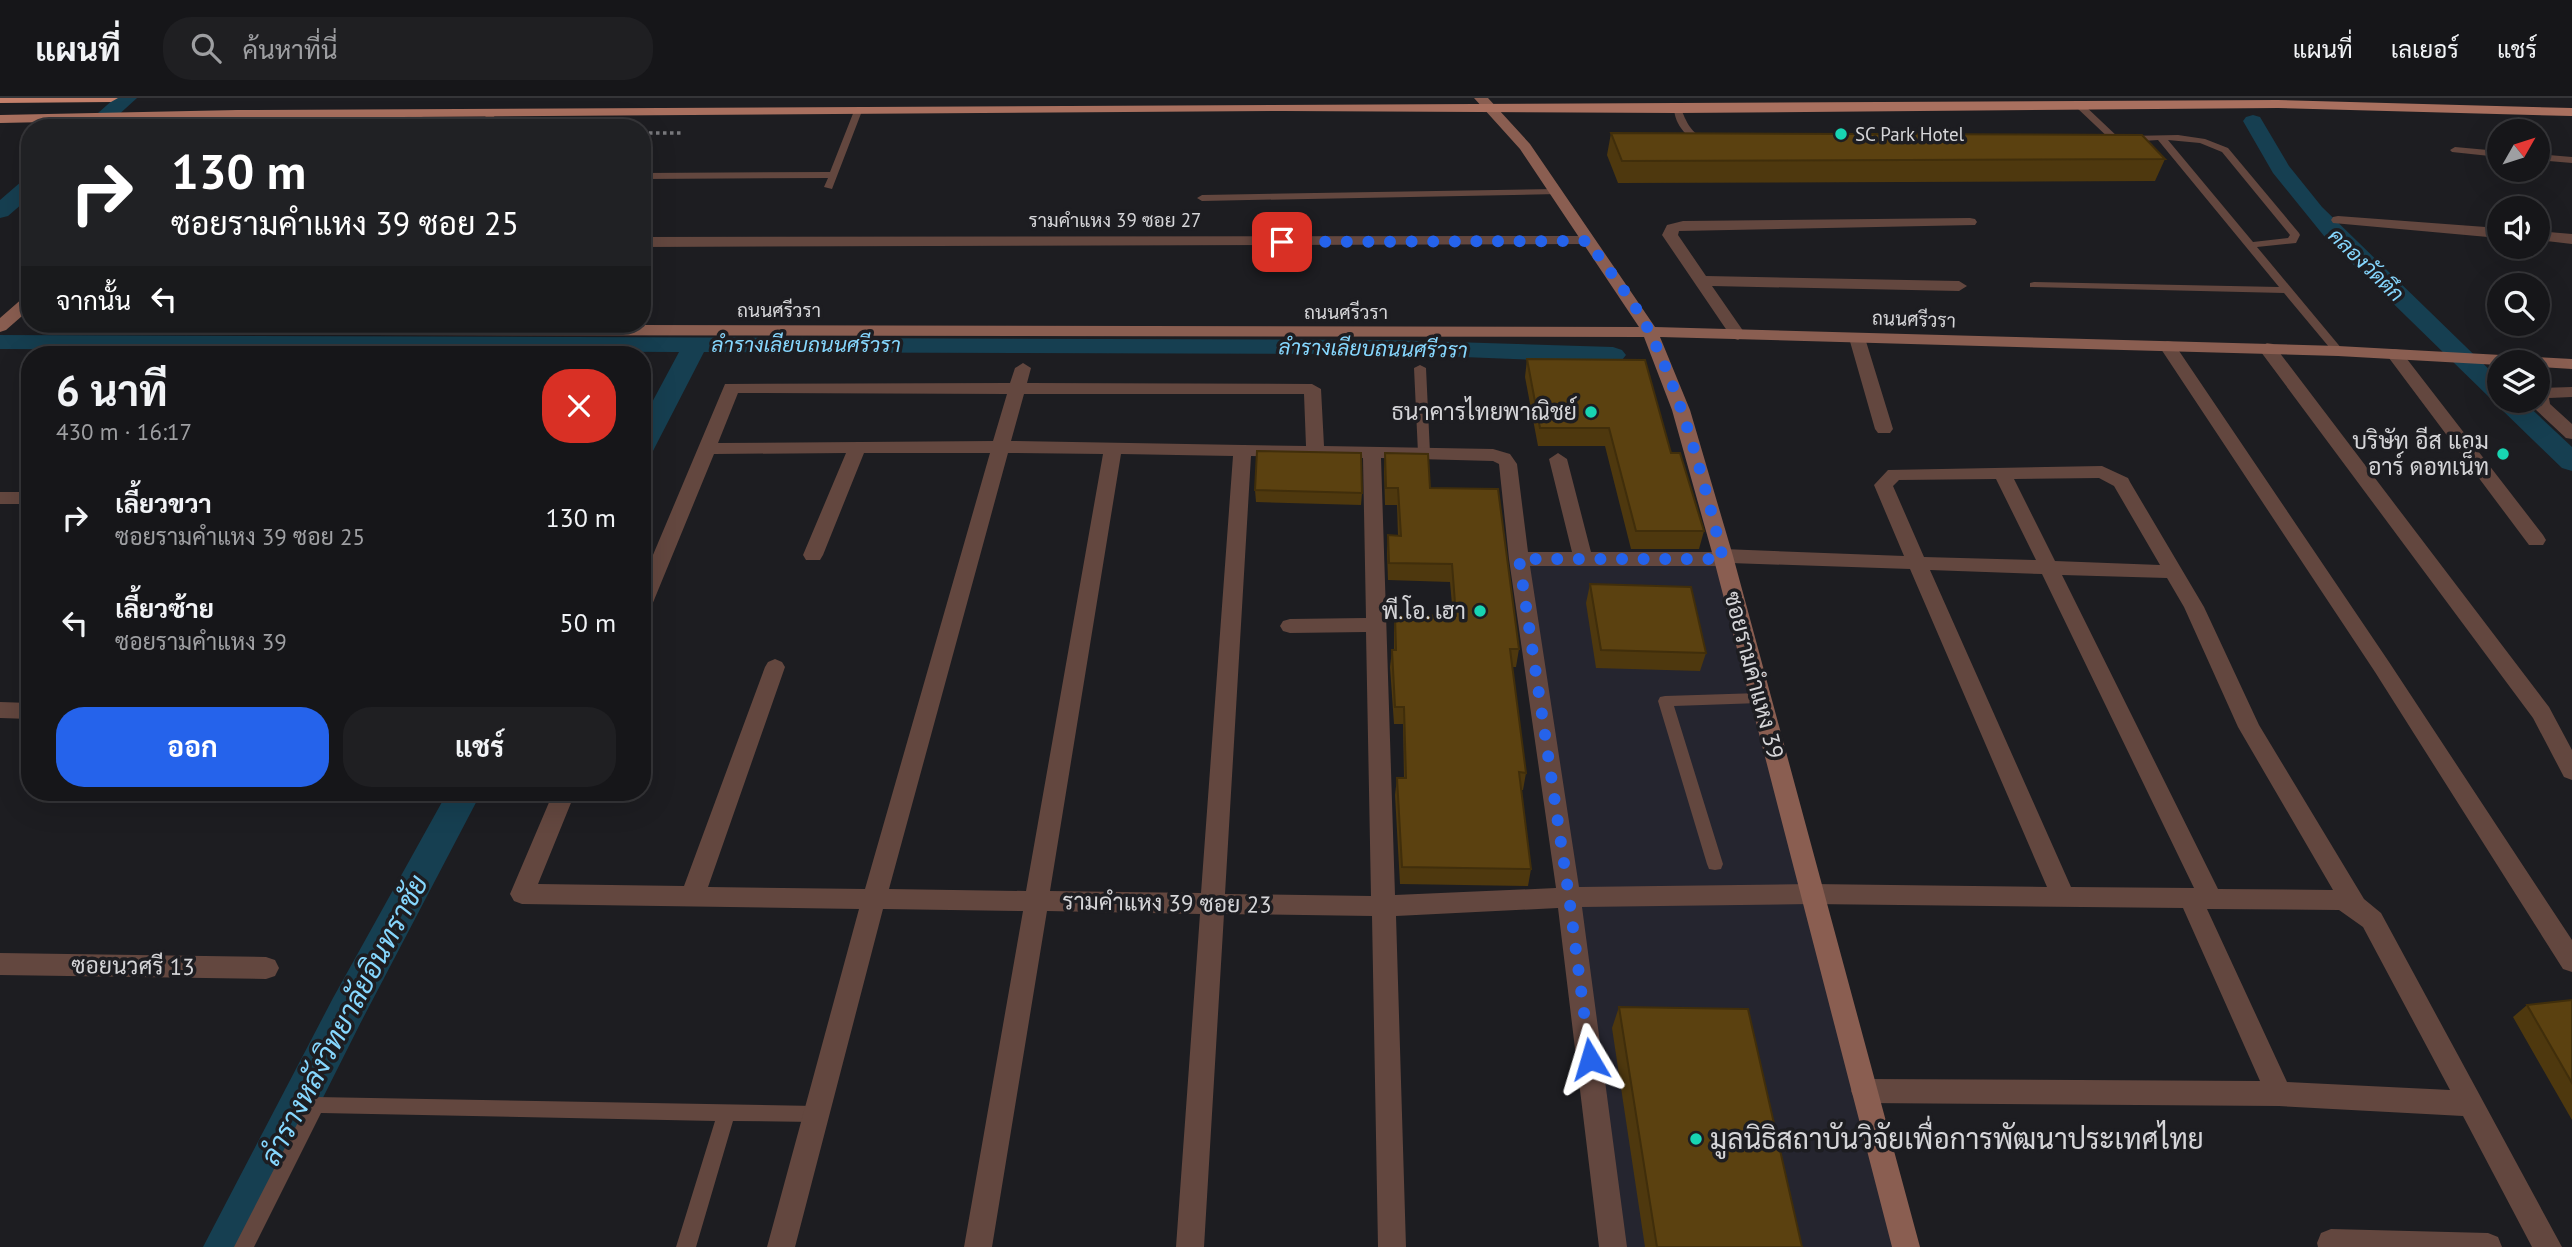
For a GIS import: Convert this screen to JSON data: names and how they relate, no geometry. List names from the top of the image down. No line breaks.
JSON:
{"streets":{"street":["รามคำแหง 39 ซอย 27","ถนนศรีวรา","ซอยรามคำแหง 39","รามคำแหง 39 ซอย 23","ซอยนวศรี 13"]},"crossings":[["รามคำแหง 39 ซอย 27","ซอยรามคำแหง 39"],["ถนนศรีวรา","ซอยรามคำแหง 39"],["ซอยรามคำแหง 39","รามคำแหง 39 ซอย 23"]],"water":["คลองวัดตึก","ลำรางเลียบถนนศรีวรา","ลำรางหลังวิทยาลัยอินทราชัย"],"places":["SC Park Hotel","ธนาคารไทยพาณิชย์","บริษัท อีส แอม อาร์ ดอทเน็ท","พี.โอ. เฮา","มูลนิธิสถาบันวิจัยเพื่อการพัฒนาประเทศไทย"],"north":"top right","page":{"header":"แผนที่","search":"ค้นหาที่นี่","nav":["แผนที่","เลเยอร์","แชร์"],"turn":["130 m","ซอยรามคำแหง 39 ซอย 25"],"then":"จากนั้น","heading":["6 นาที","430 m · 16:17"],"list":[{"name":"เลี้ยวขวา","note":"ซอยรามคำแหง 39 ซอย 25","value":"130 m"},{"name":"เลี้ยวซ้าย","note":"ซอยรามคำแหง 39","value":"50 m"}],"buttons":["ออก","แชร์"]}}
